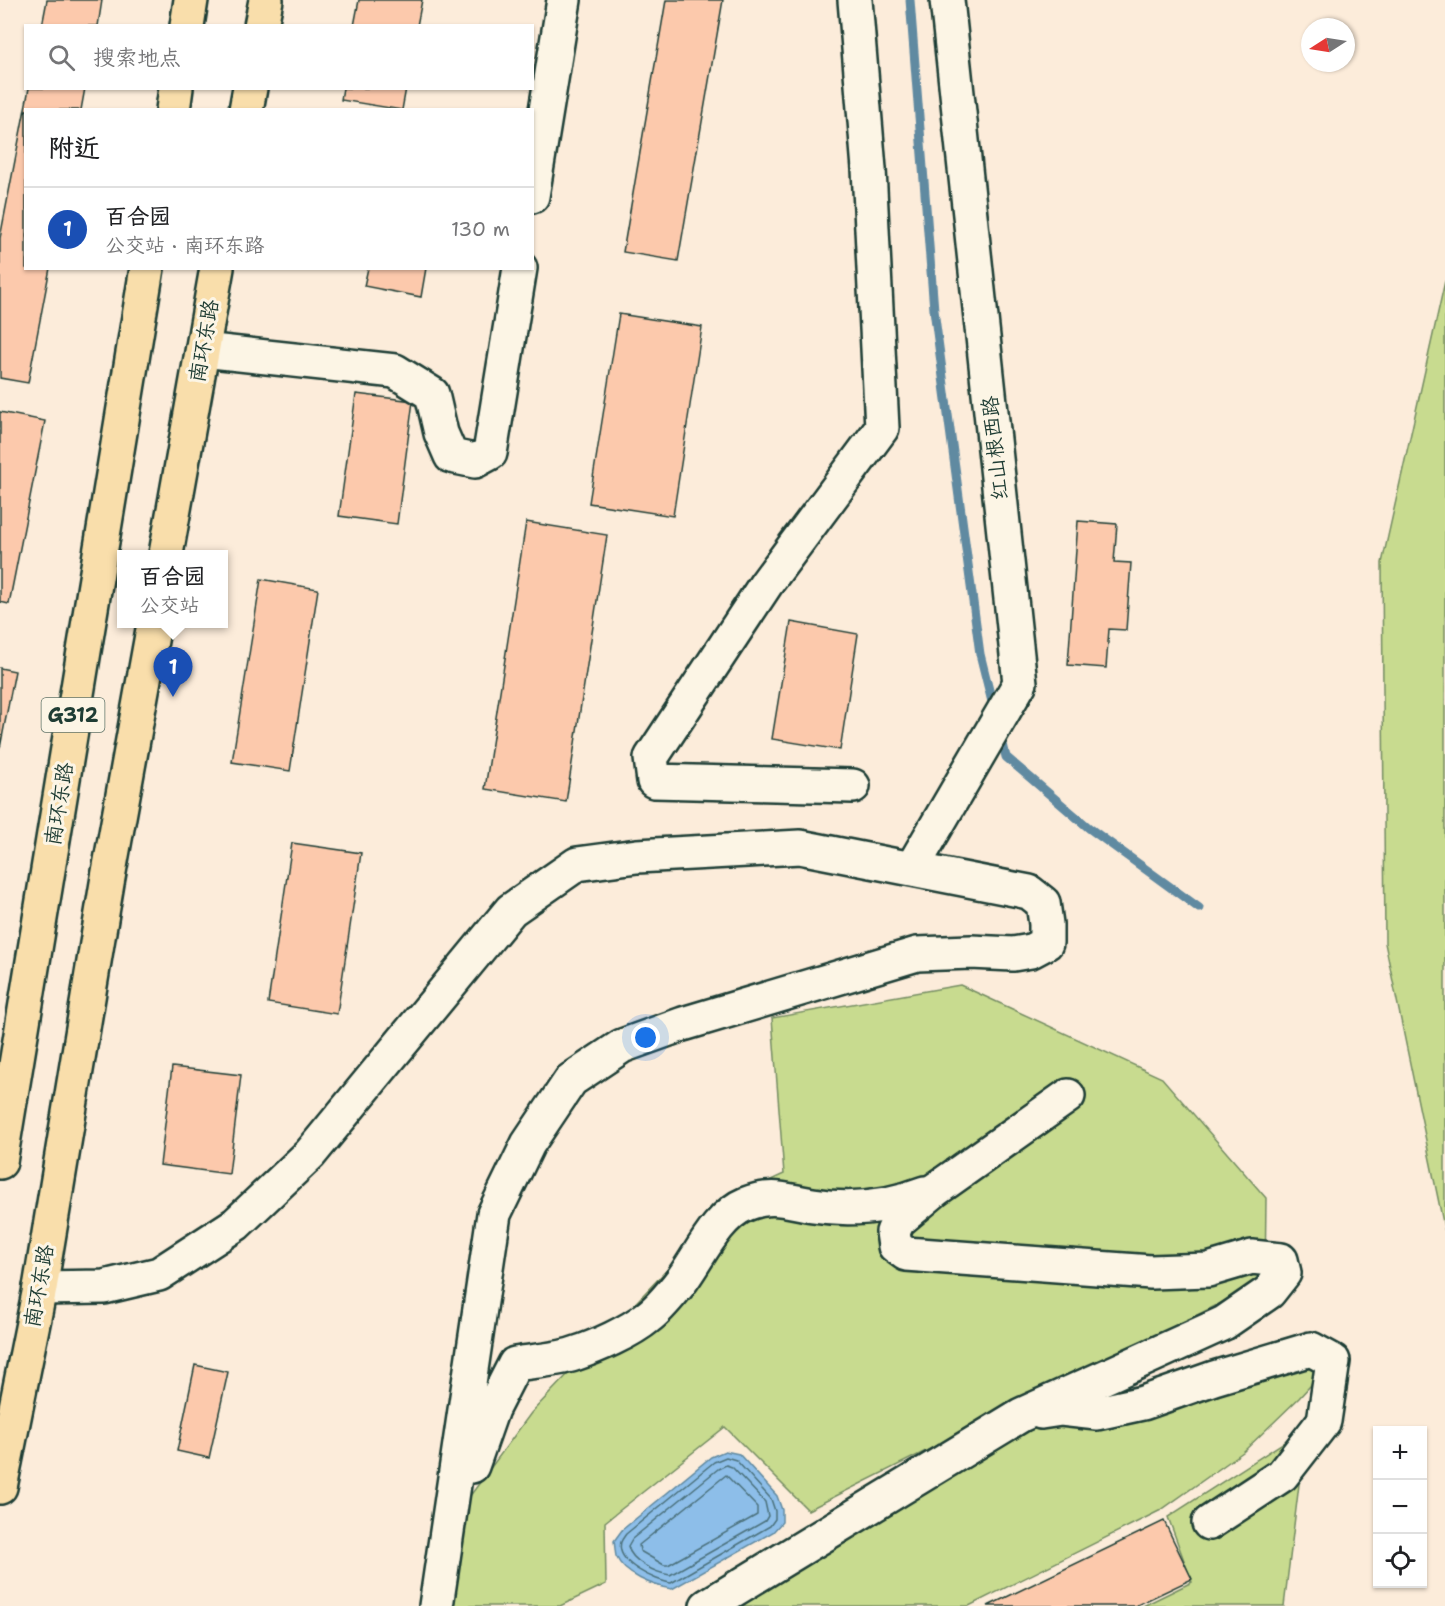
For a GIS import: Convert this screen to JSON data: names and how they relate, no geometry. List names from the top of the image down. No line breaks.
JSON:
{"streets":{"highway":["南环东路","G312"],"street":["红山根西路"]},"north":"left","page":{"search":"搜索地点","heading":"附近","list":[{"mark":"1","name":"百合园","note":"公交站 · 南环东路","value":"130 m"}],"popup":["百合园","公交站"],"pins":"1","map_buttons":["+","−"]}}
